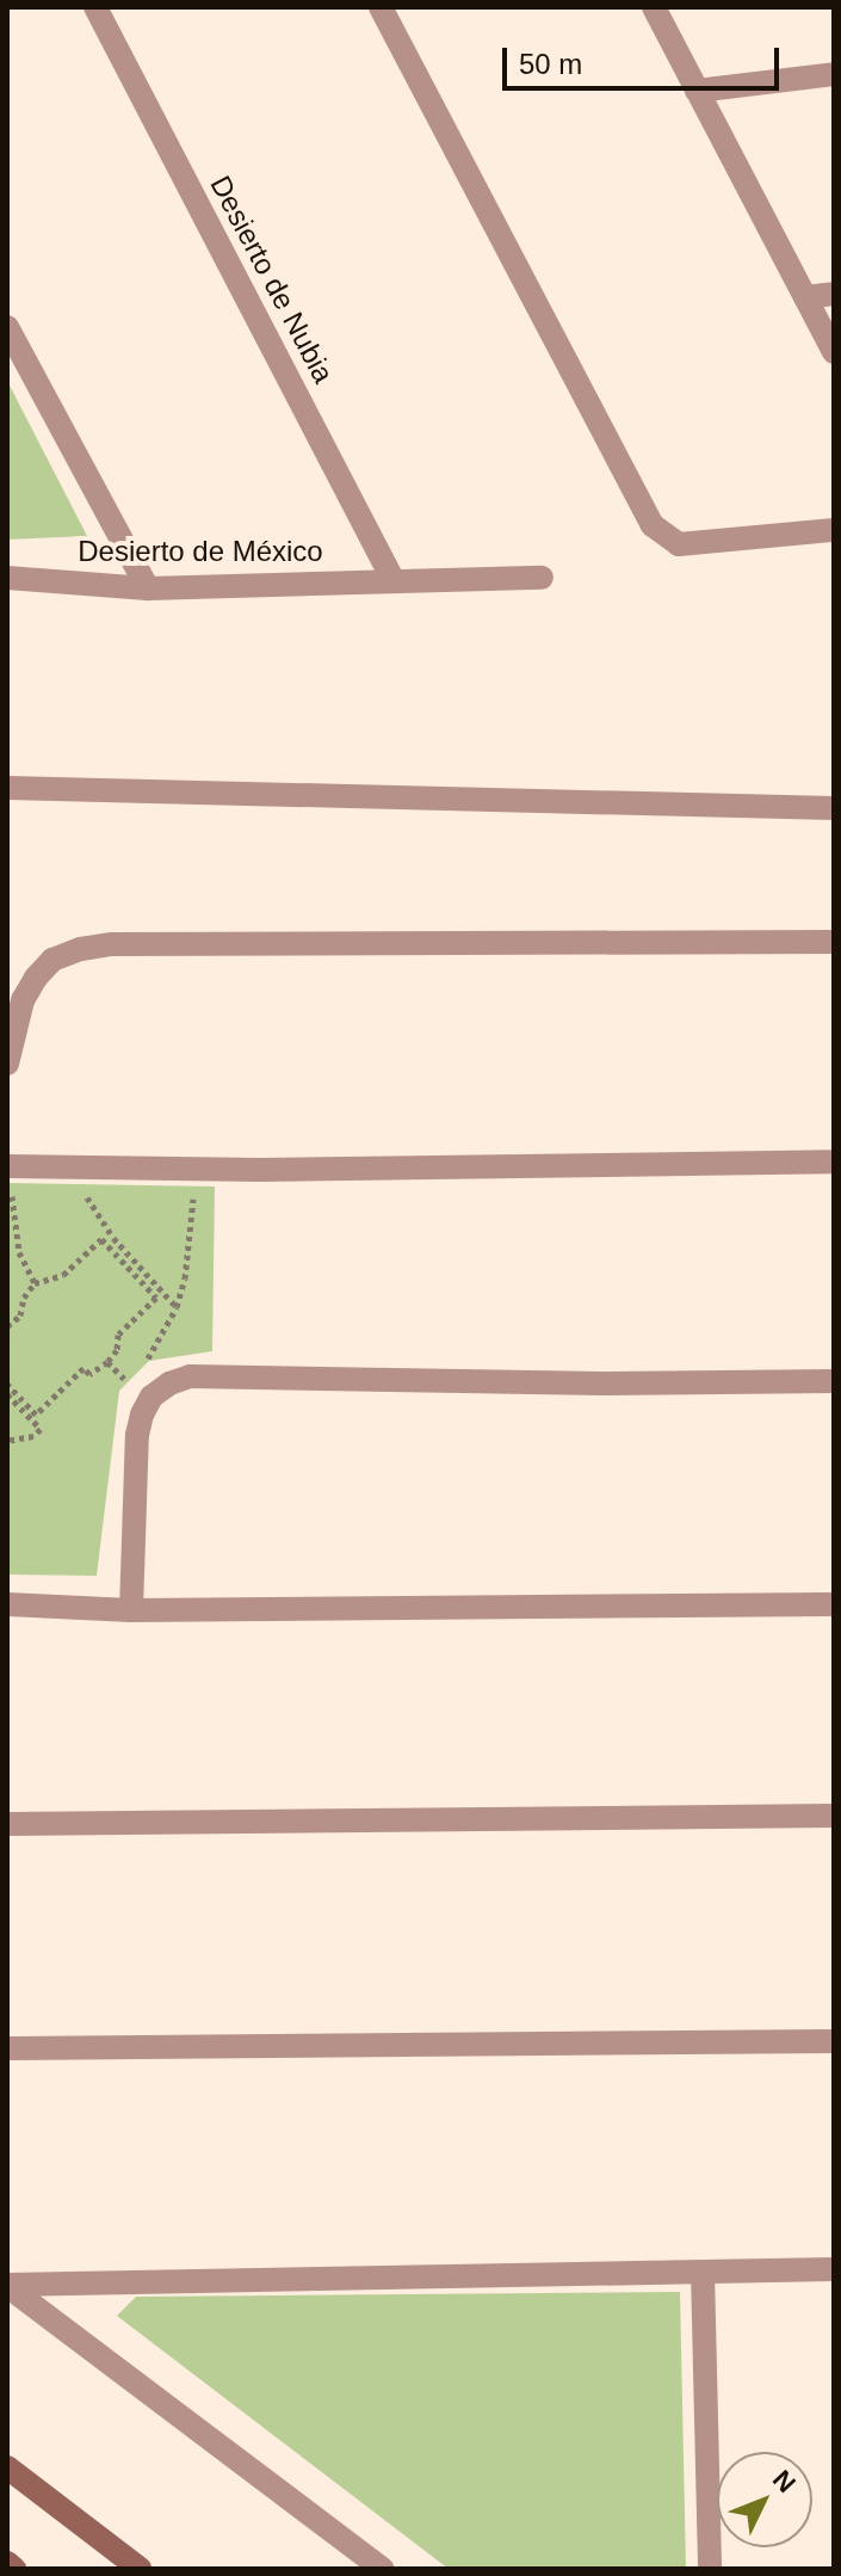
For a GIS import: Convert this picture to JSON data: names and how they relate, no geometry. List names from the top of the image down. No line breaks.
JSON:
{"streets":{"street":["Desierto de Nubia","Desierto de México"]},"crossings":[["Desierto de Nubia","Desierto de México"]],"scale_bar":"50 m","north":"top right"}
